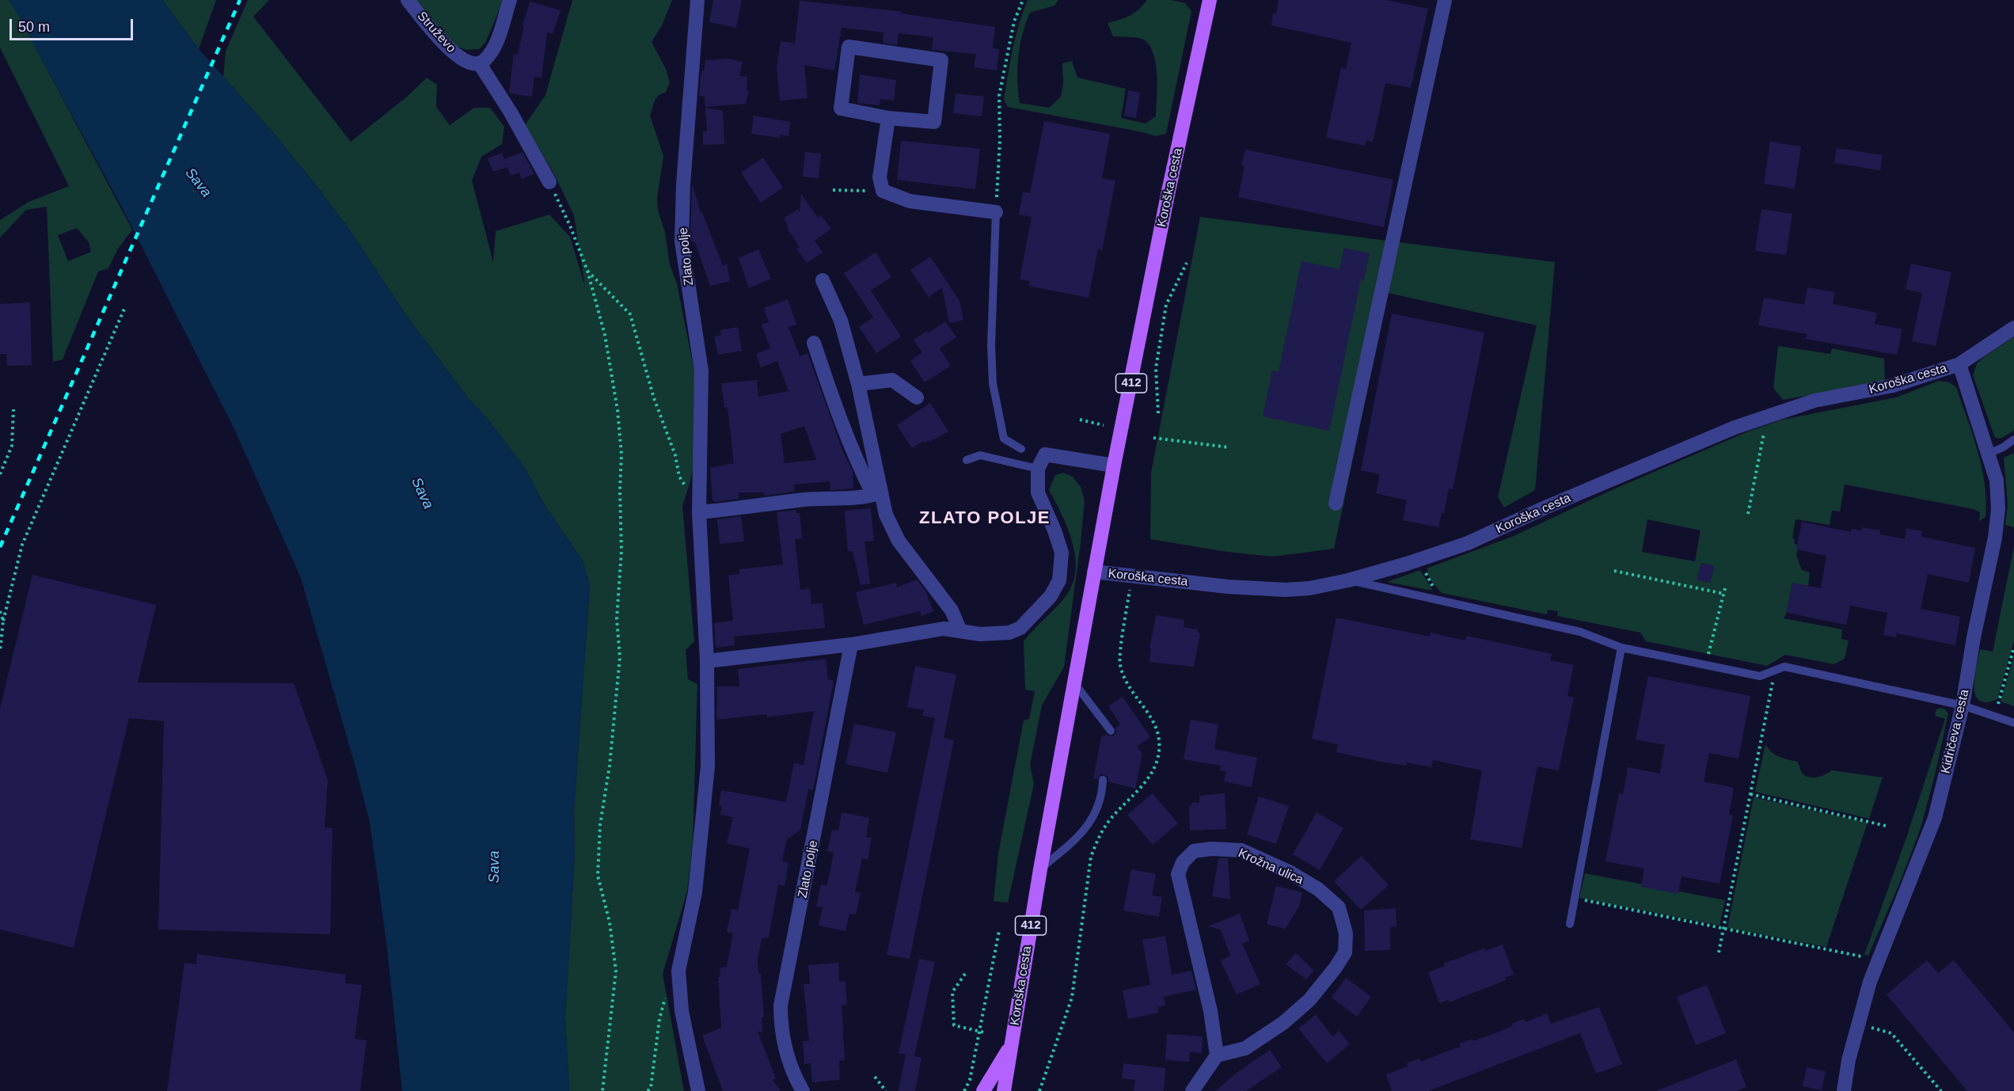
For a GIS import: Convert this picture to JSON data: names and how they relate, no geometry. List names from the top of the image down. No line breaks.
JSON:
{"streets":{"main road":["Koroška cesta","412"],"street":["Struževo","Zlato polje","Kidričeva cesta","Krožna ulica"]},"crossings":[["Koroška cesta","412"],["Koroška cesta","Kidričeva cesta"]],"districts":["ZLATO POLJE"],"water":["Sava"],"scale_bar":"50 m"}
